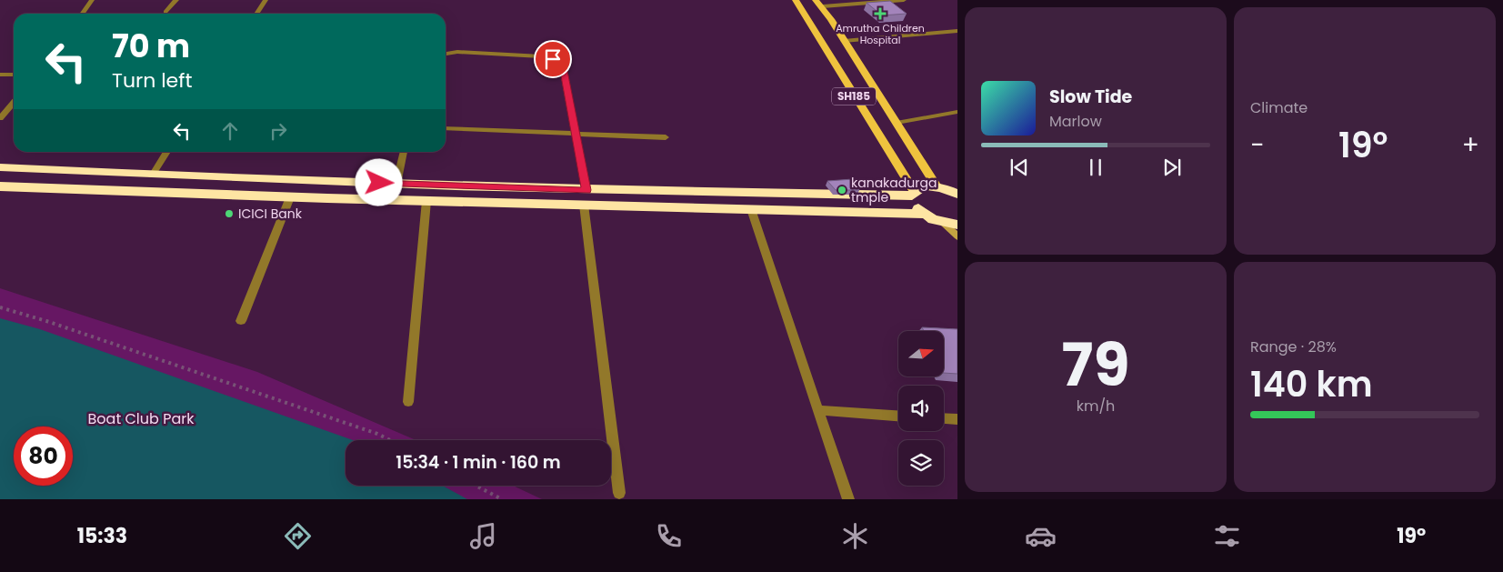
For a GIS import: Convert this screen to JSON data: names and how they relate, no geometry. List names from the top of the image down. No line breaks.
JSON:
{"streets":{"main road":["SH185"]},"parks":["Boat Club Park"],"places":{"health":["Amrutha Children Hospital"],"other":["kanakadurga tmple","ICICI Bank"]},"north":"right","page":{"tile":["Climate",["79","km/h"],["Range · 28%","140 km"]],"turn":["70 m","Turn left"],"song":["Slow Tide","Marlow"],"heat":["−","19°","+"],"limit":"80","trip":"15:34 · 1 min · 160 m","tabs":["15:33","19°"]}}
